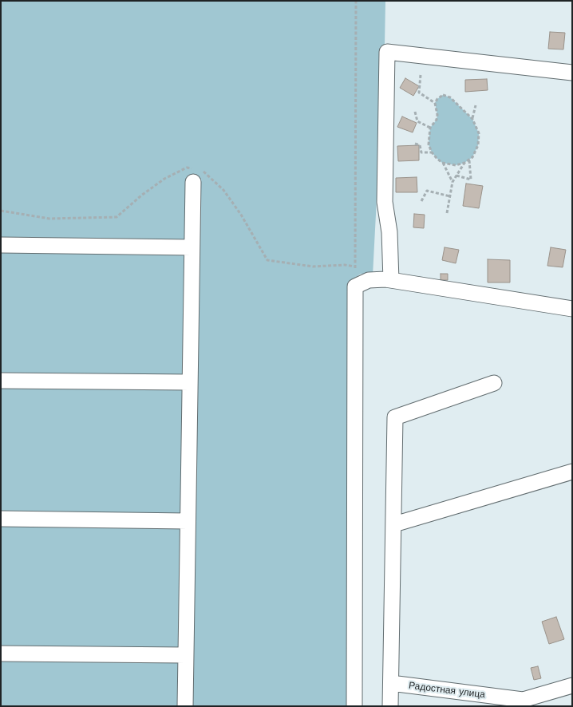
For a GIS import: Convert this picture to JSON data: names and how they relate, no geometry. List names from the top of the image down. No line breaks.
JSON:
{"streets":{"street":["Радостная улица"]}}
